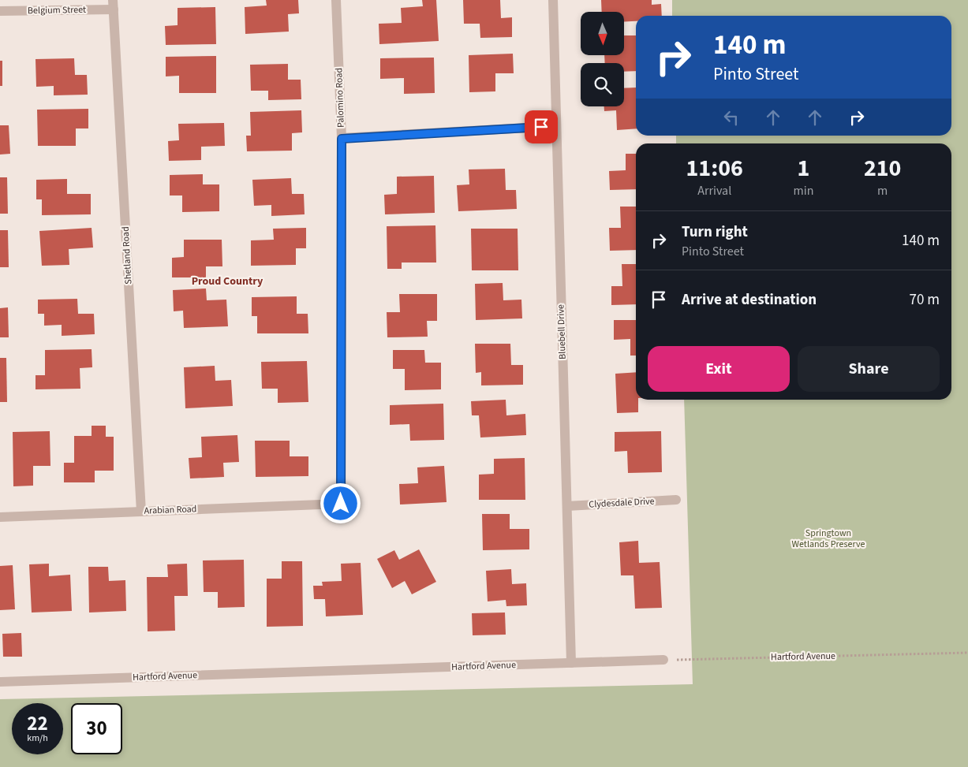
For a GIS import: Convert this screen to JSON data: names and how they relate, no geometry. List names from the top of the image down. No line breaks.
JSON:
{"streets":{"street":["Belgium Street","Palomino Road","Shetland Road","Bluebell Drive","Clydesdale Drive","Arabian Road","Hartford Avenue"]},"crossings":[["Belgium Street","Shetland Road"],["Palomino Road","Arabian Road"],["Shetland Road","Arabian Road"],["Bluebell Drive","Clydesdale Drive"],["Bluebell Drive","Hartford Avenue"]],"districts":["Proud Country"],"parks":["Springtown Wetlands Preserve"],"north":"bottom","page":{"turn":["140 m","Pinto Street"],"eta":["11:06","Arrival","1","min","210","m"],"list":[{"name":"Turn right","note":"Pinto Street","value":"140 m"},{"name":"Arrive at destination","value":"70 m"}],"buttons":["Exit","Share"],"speed":"22 km/h","limit":"30"}}
